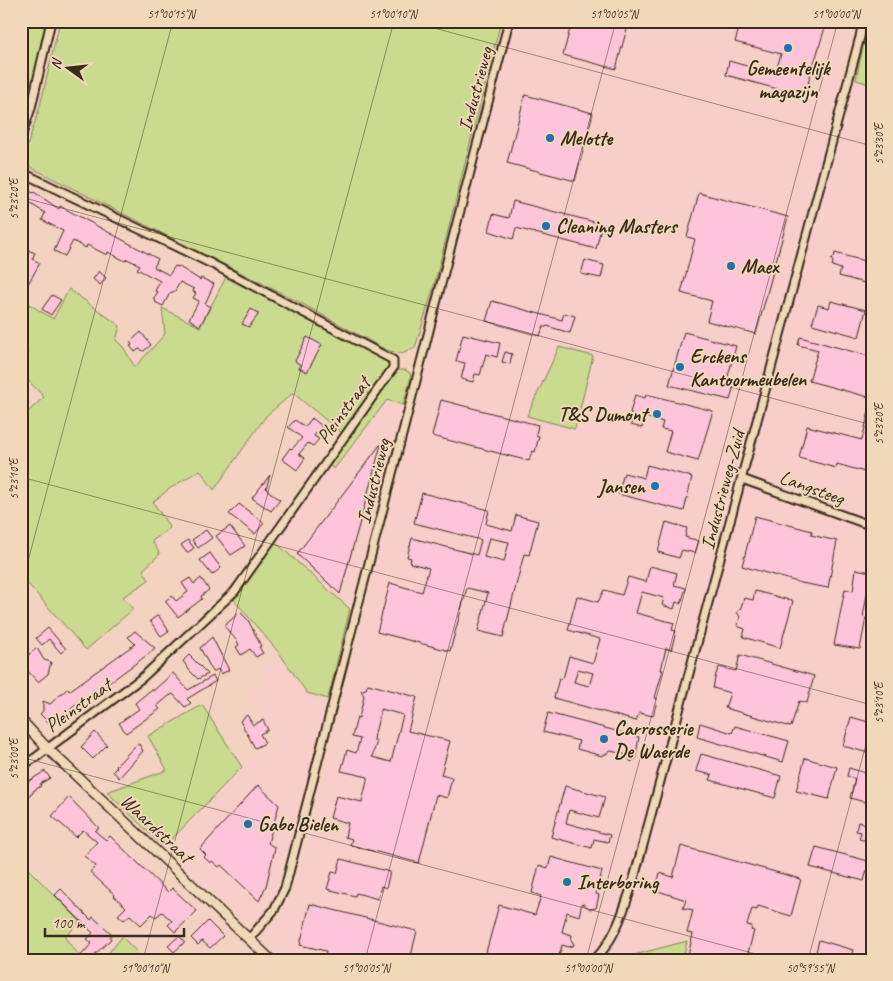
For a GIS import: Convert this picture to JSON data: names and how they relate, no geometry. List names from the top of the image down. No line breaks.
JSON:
{"streets":{"street":["Industrieweg","Pleinstraat","Langsteeg","Industrieweg-Zuid","Waardstraat"]},"crossings":[["Industrieweg","Waardstraat"],["Pleinstraat","Waardstraat"],["Langsteeg","Industrieweg-Zuid"]],"places":["Gemeentelijk magazijn","Melotte","Cleaning Masters","Maex","Erckens Kantoormeubelen","T&S Dumont","Jansen","Carrosserie De Waerde","Gabo Bielen","Interboring"],"scale_bar":"100 m","north":"left","coordinates":["51°00'15\"N","51°00'10\"N","51°00'05\"N","51°00'00\"N","5°23'30\"E","5°23'20\"E","5°23'10\"E","5°23'00\"E","50°59'55\"N"]}
